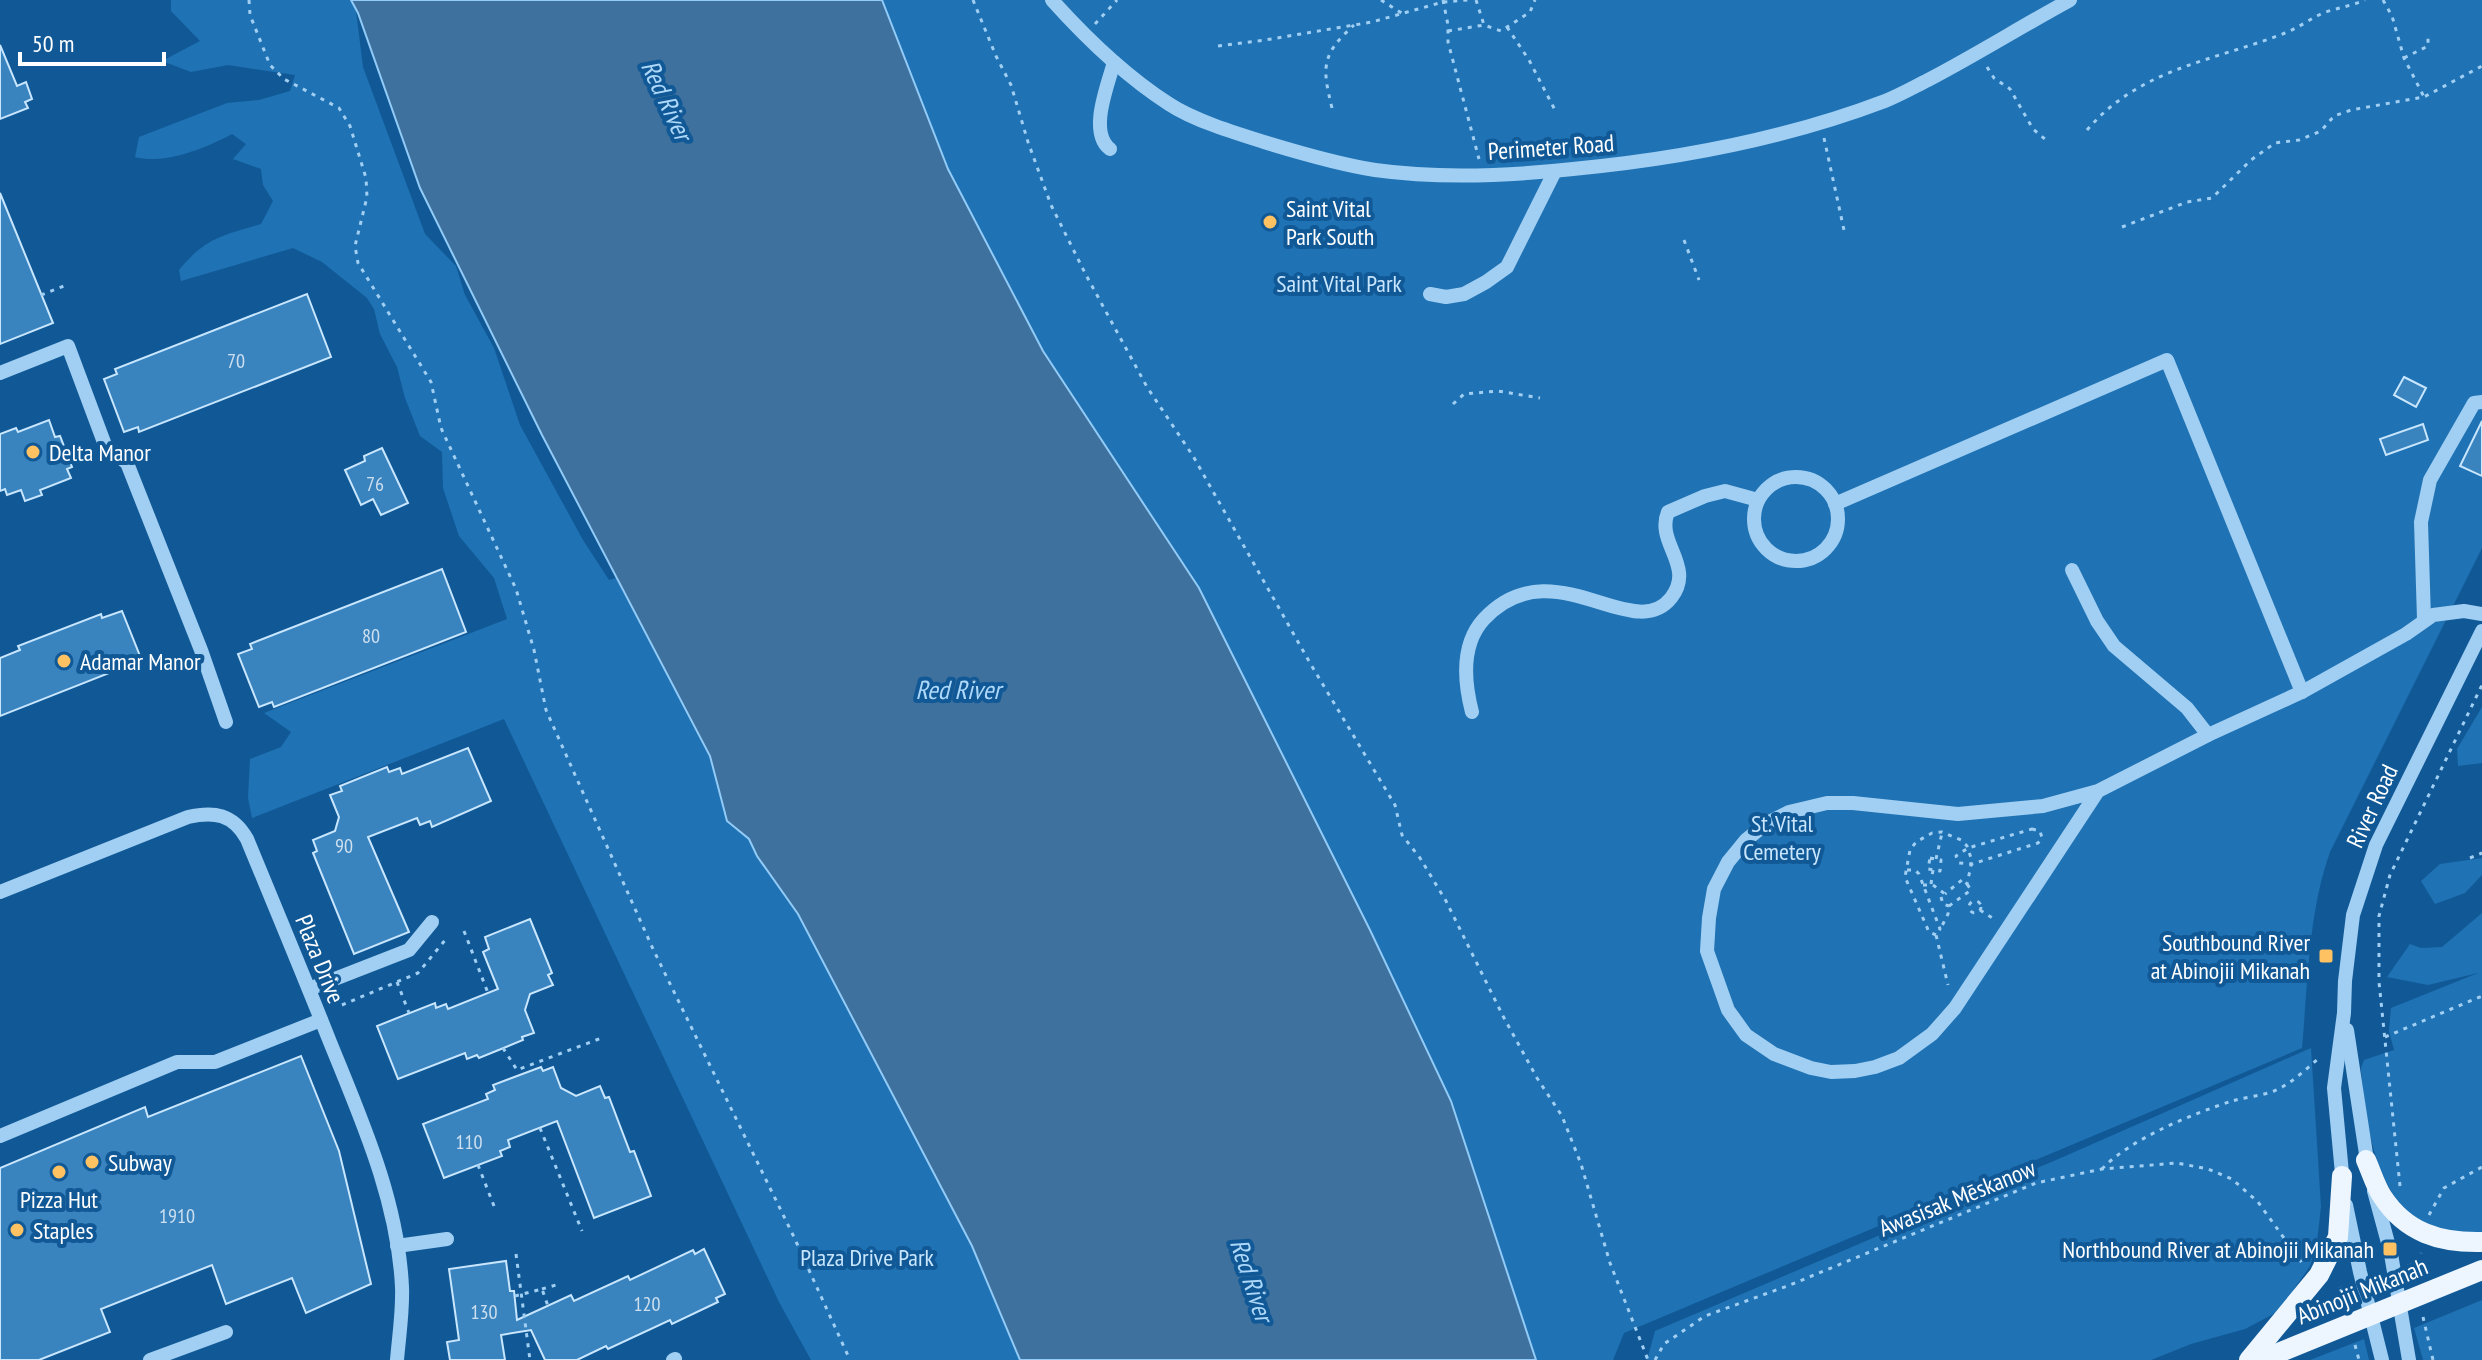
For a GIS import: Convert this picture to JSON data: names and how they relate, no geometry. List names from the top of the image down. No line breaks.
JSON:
{"streets":{"main road":["Abinojii Mikanah"],"street":["Perimeter Road","River Road","Plaza Drive"],"path":["Awasisak Mēskanow"]},"crossings":[["River Road","Abinojii Mikanah"]],"water":["Red River"],"parks":["Saint Vital Park","St. Vital Cemetery","Plaza Drive Park"],"places":{"other":["Saint Vital Park South","Delta Manor","Adamar Manor","Subway","Pizza Hut","Staples"],"transit":["Southbound River at Abinojii Mikanah","Northbound River at Abinojii Mikanah"]},"house_numbers":["70","76","80","90","110","1910","120","130"],"scale_bar":"50 m"}
